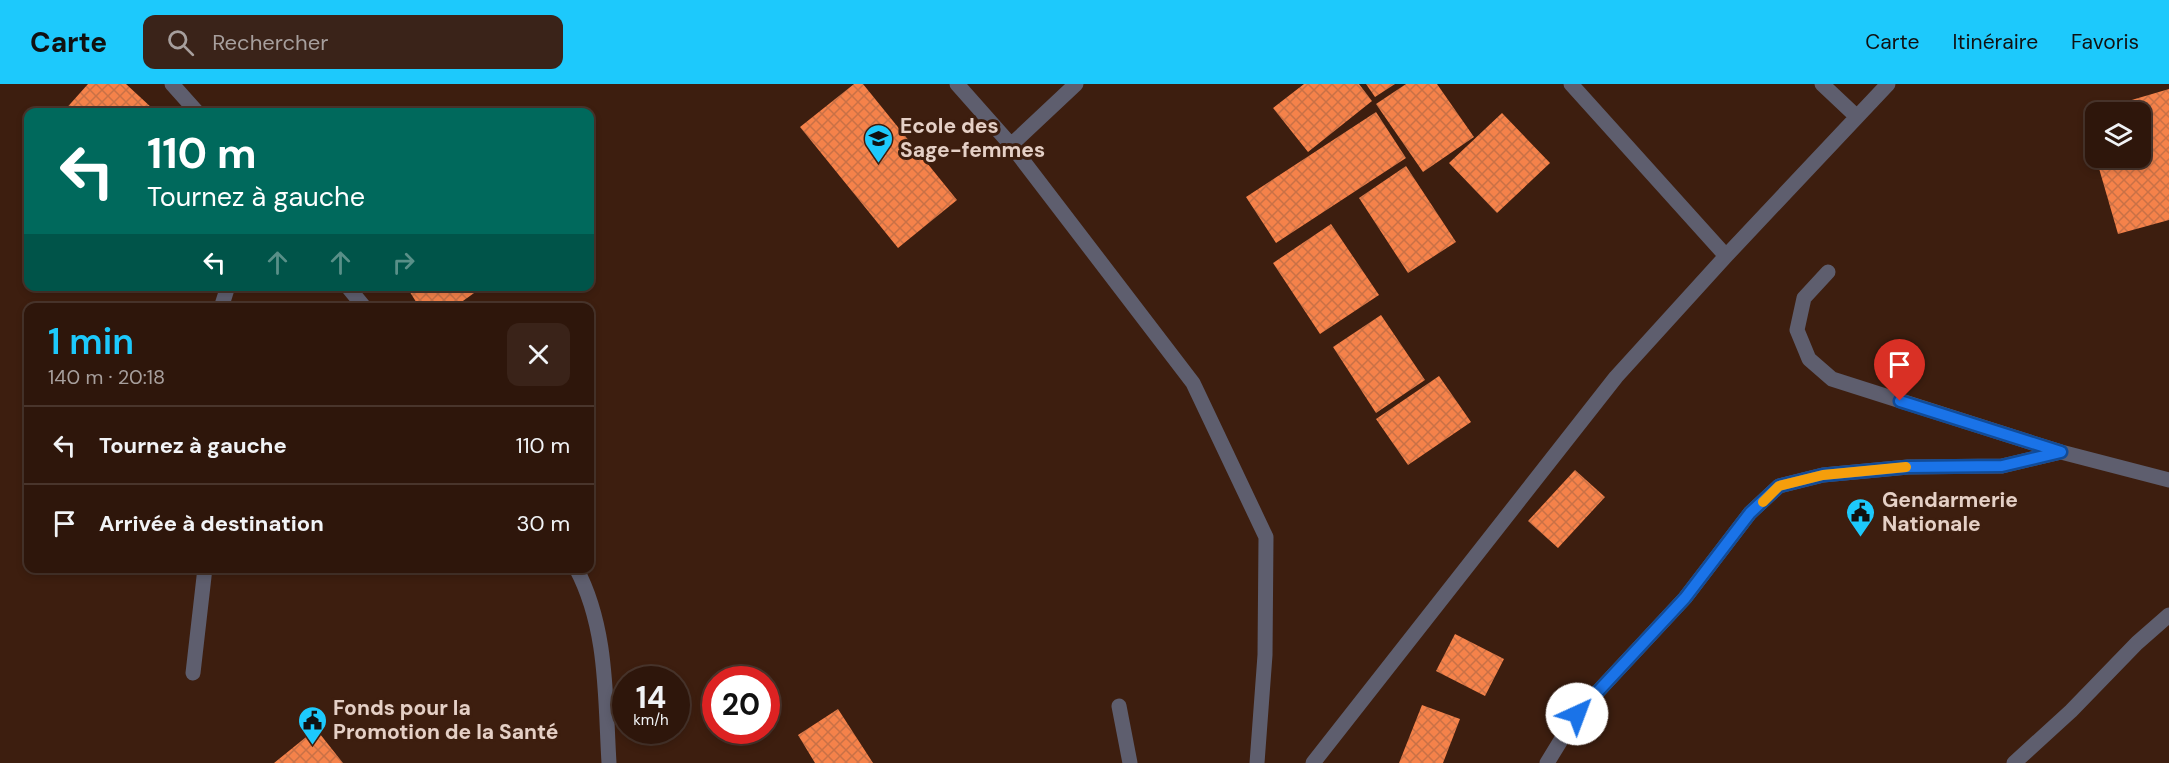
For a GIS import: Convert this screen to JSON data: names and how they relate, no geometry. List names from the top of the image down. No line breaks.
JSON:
{"places":{"school or university":["Ecole des Sage-femmes"],"public building":["Gendarmerie Nationale","Fonds pour la Promotion de la Santé"]},"page":{"header":"Carte","search":"Rechercher","nav":["Carte","Itinéraire","Favoris"],"turn":["110 m","Tournez à gauche"],"heading":["1 min","140 m · 20:18"],"list":[{"name":"Tournez à gauche","value":"110 m"},{"name":"Arrivée à destination","value":"30 m"}],"speed":"14 km/h","limit":"20"}}
